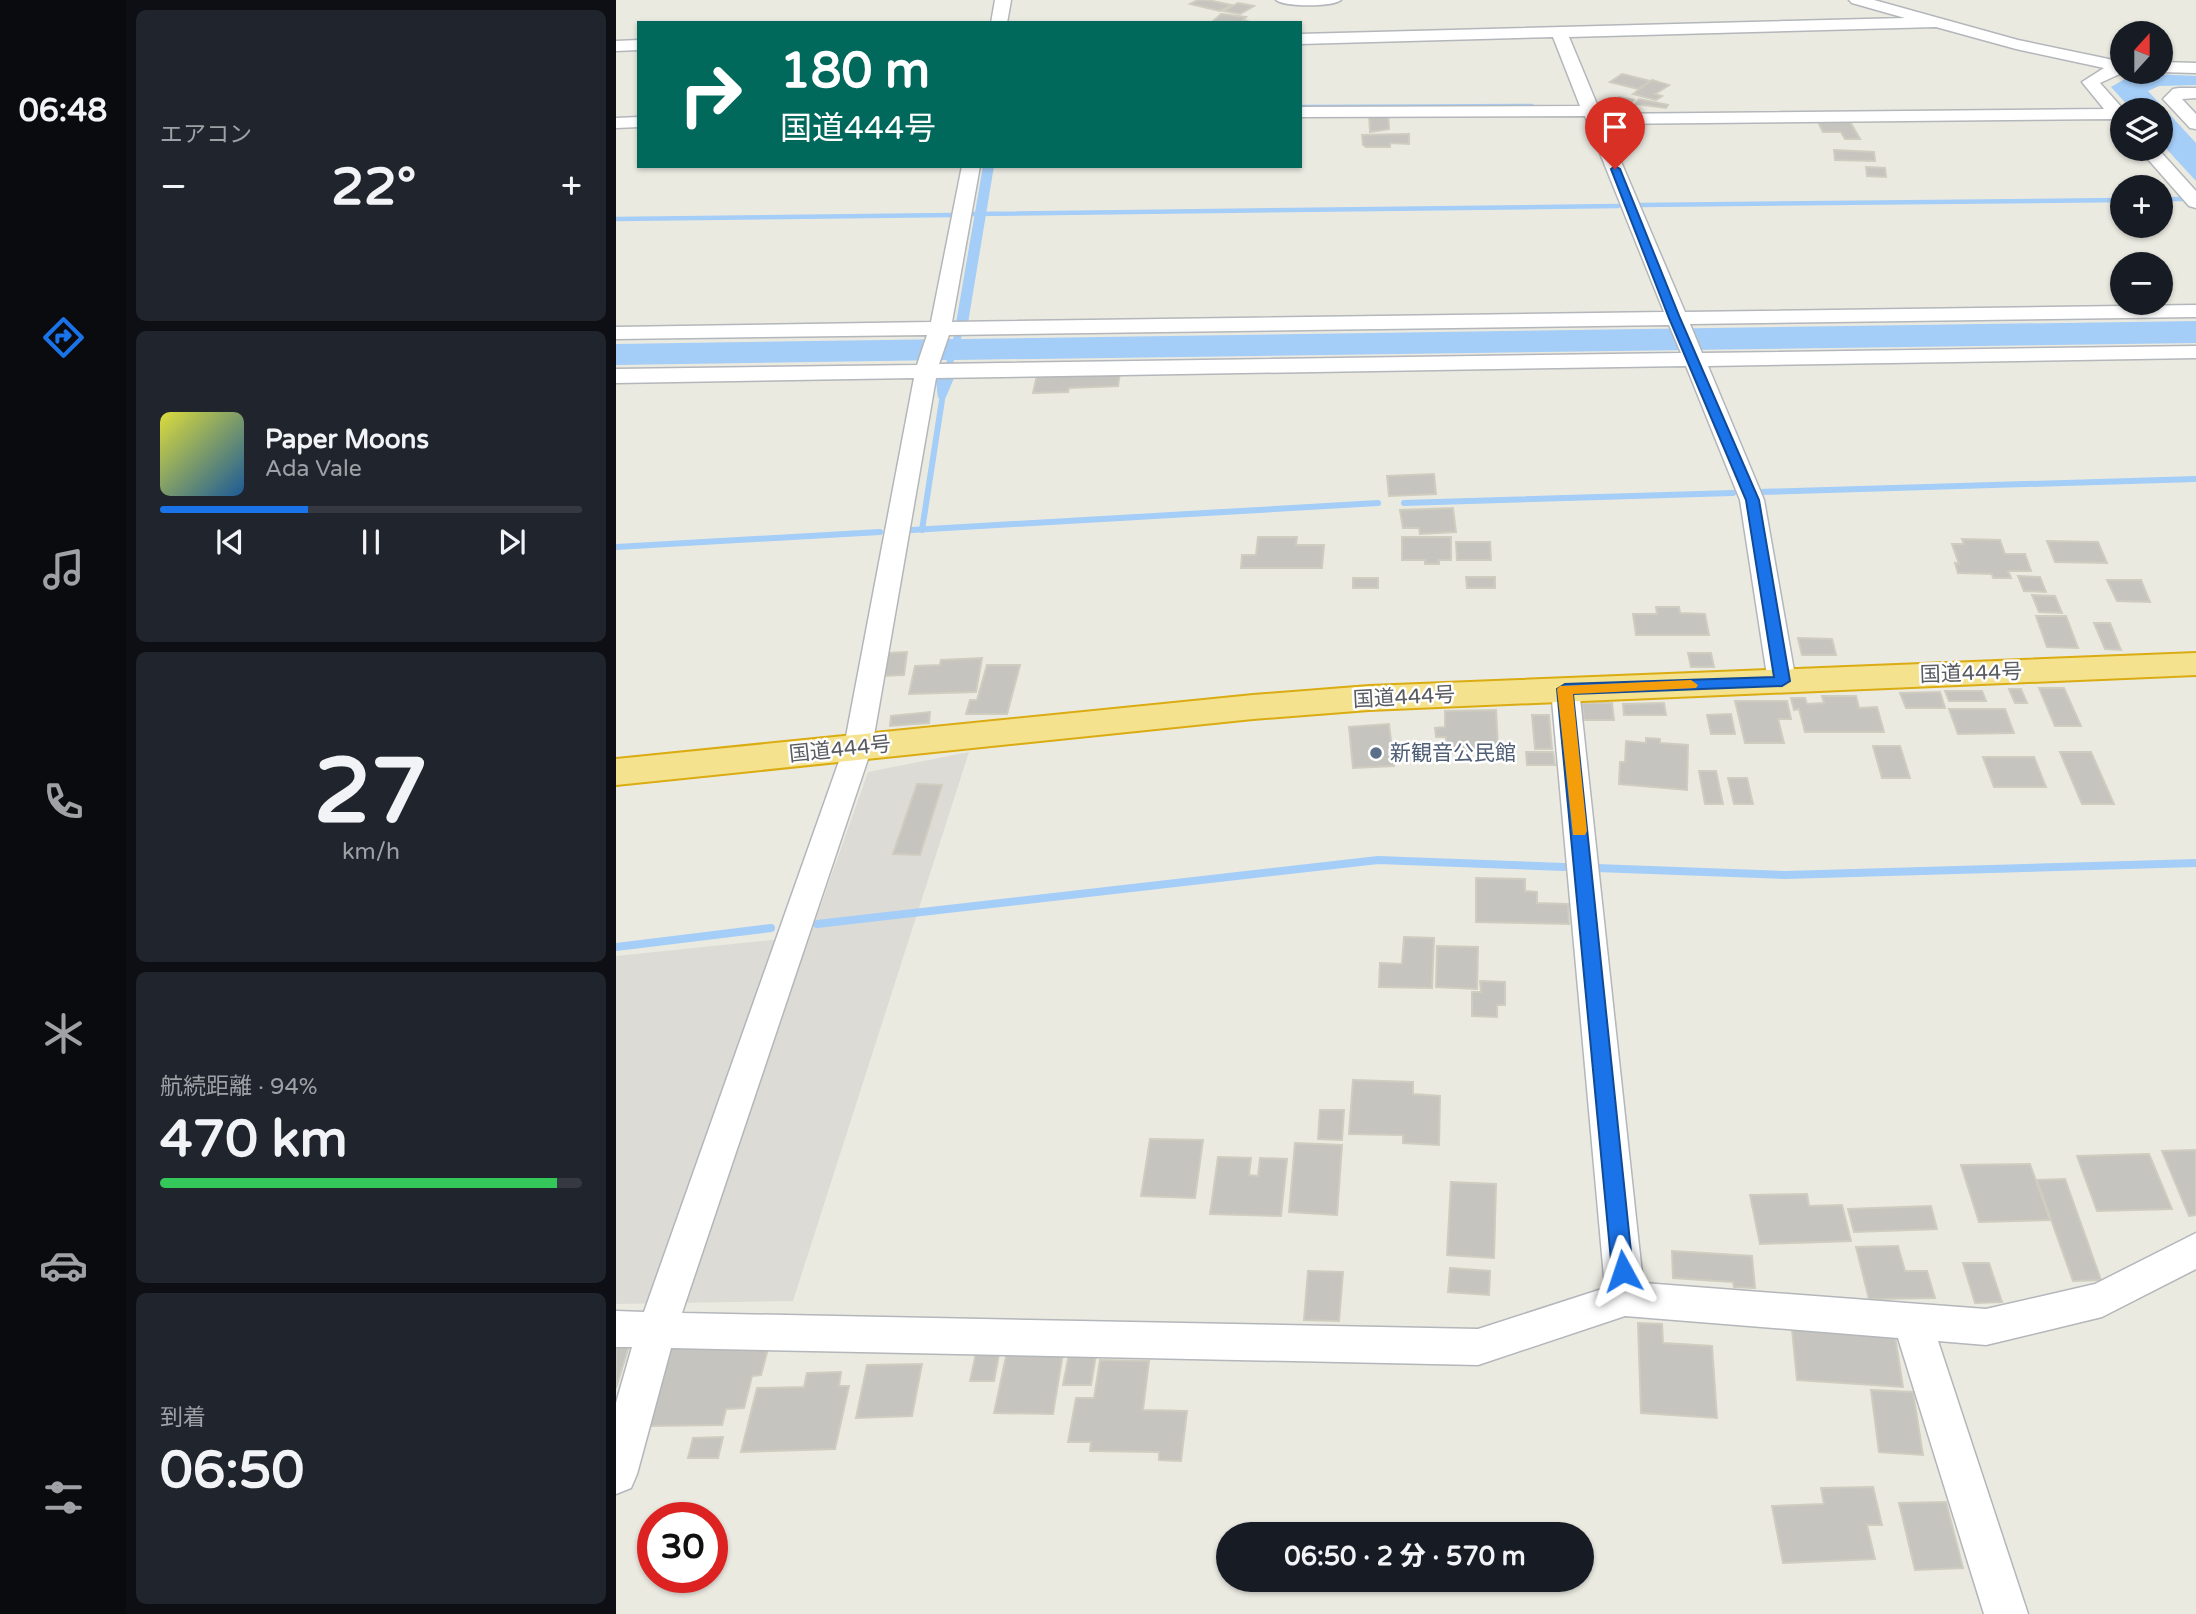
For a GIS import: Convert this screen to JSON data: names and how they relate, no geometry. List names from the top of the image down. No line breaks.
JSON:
{"streets":{"highway":["国道444号"]},"places":["新観音公民館"],"north":"top","page":{"tabs":"06:48","tile":["エアコン",["27","km/h"],["航続距離 · 94%","470 km"],["到着","06:50"]],"map_buttons":["+","−"],"turn":["180 m","国道444号"],"heat":["−","22°","+"],"song":["Paper Moons","Ada Vale"],"limit":"30","trip":"06:50 · 2 分 · 570 m"}}
